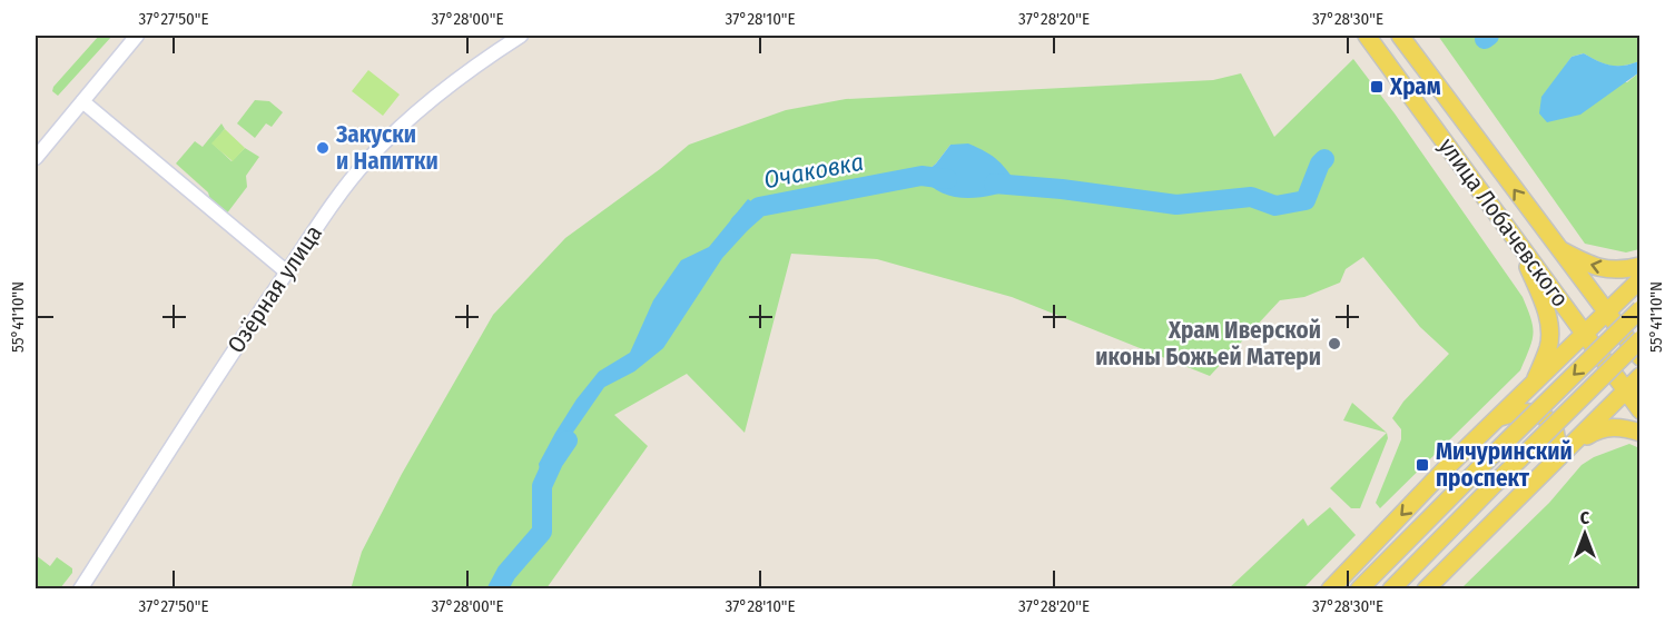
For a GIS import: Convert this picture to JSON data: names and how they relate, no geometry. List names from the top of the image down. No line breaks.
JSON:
{"streets":{"main road":["улица Лобачевского"],"street":["Озёрная улица"]},"water":["Очаковка"],"places":{"transit":["Храм","Мичуринский проспект"],"other":["Закуски и Напитки","Храм Иверской иконы Божьей Матери"]},"north":"top","coordinates":["37°27'50\"E","37°28'00\"E","37°28'10\"E","37°28'20\"E","37°28'30\"E","55°41'10\"N"]}
